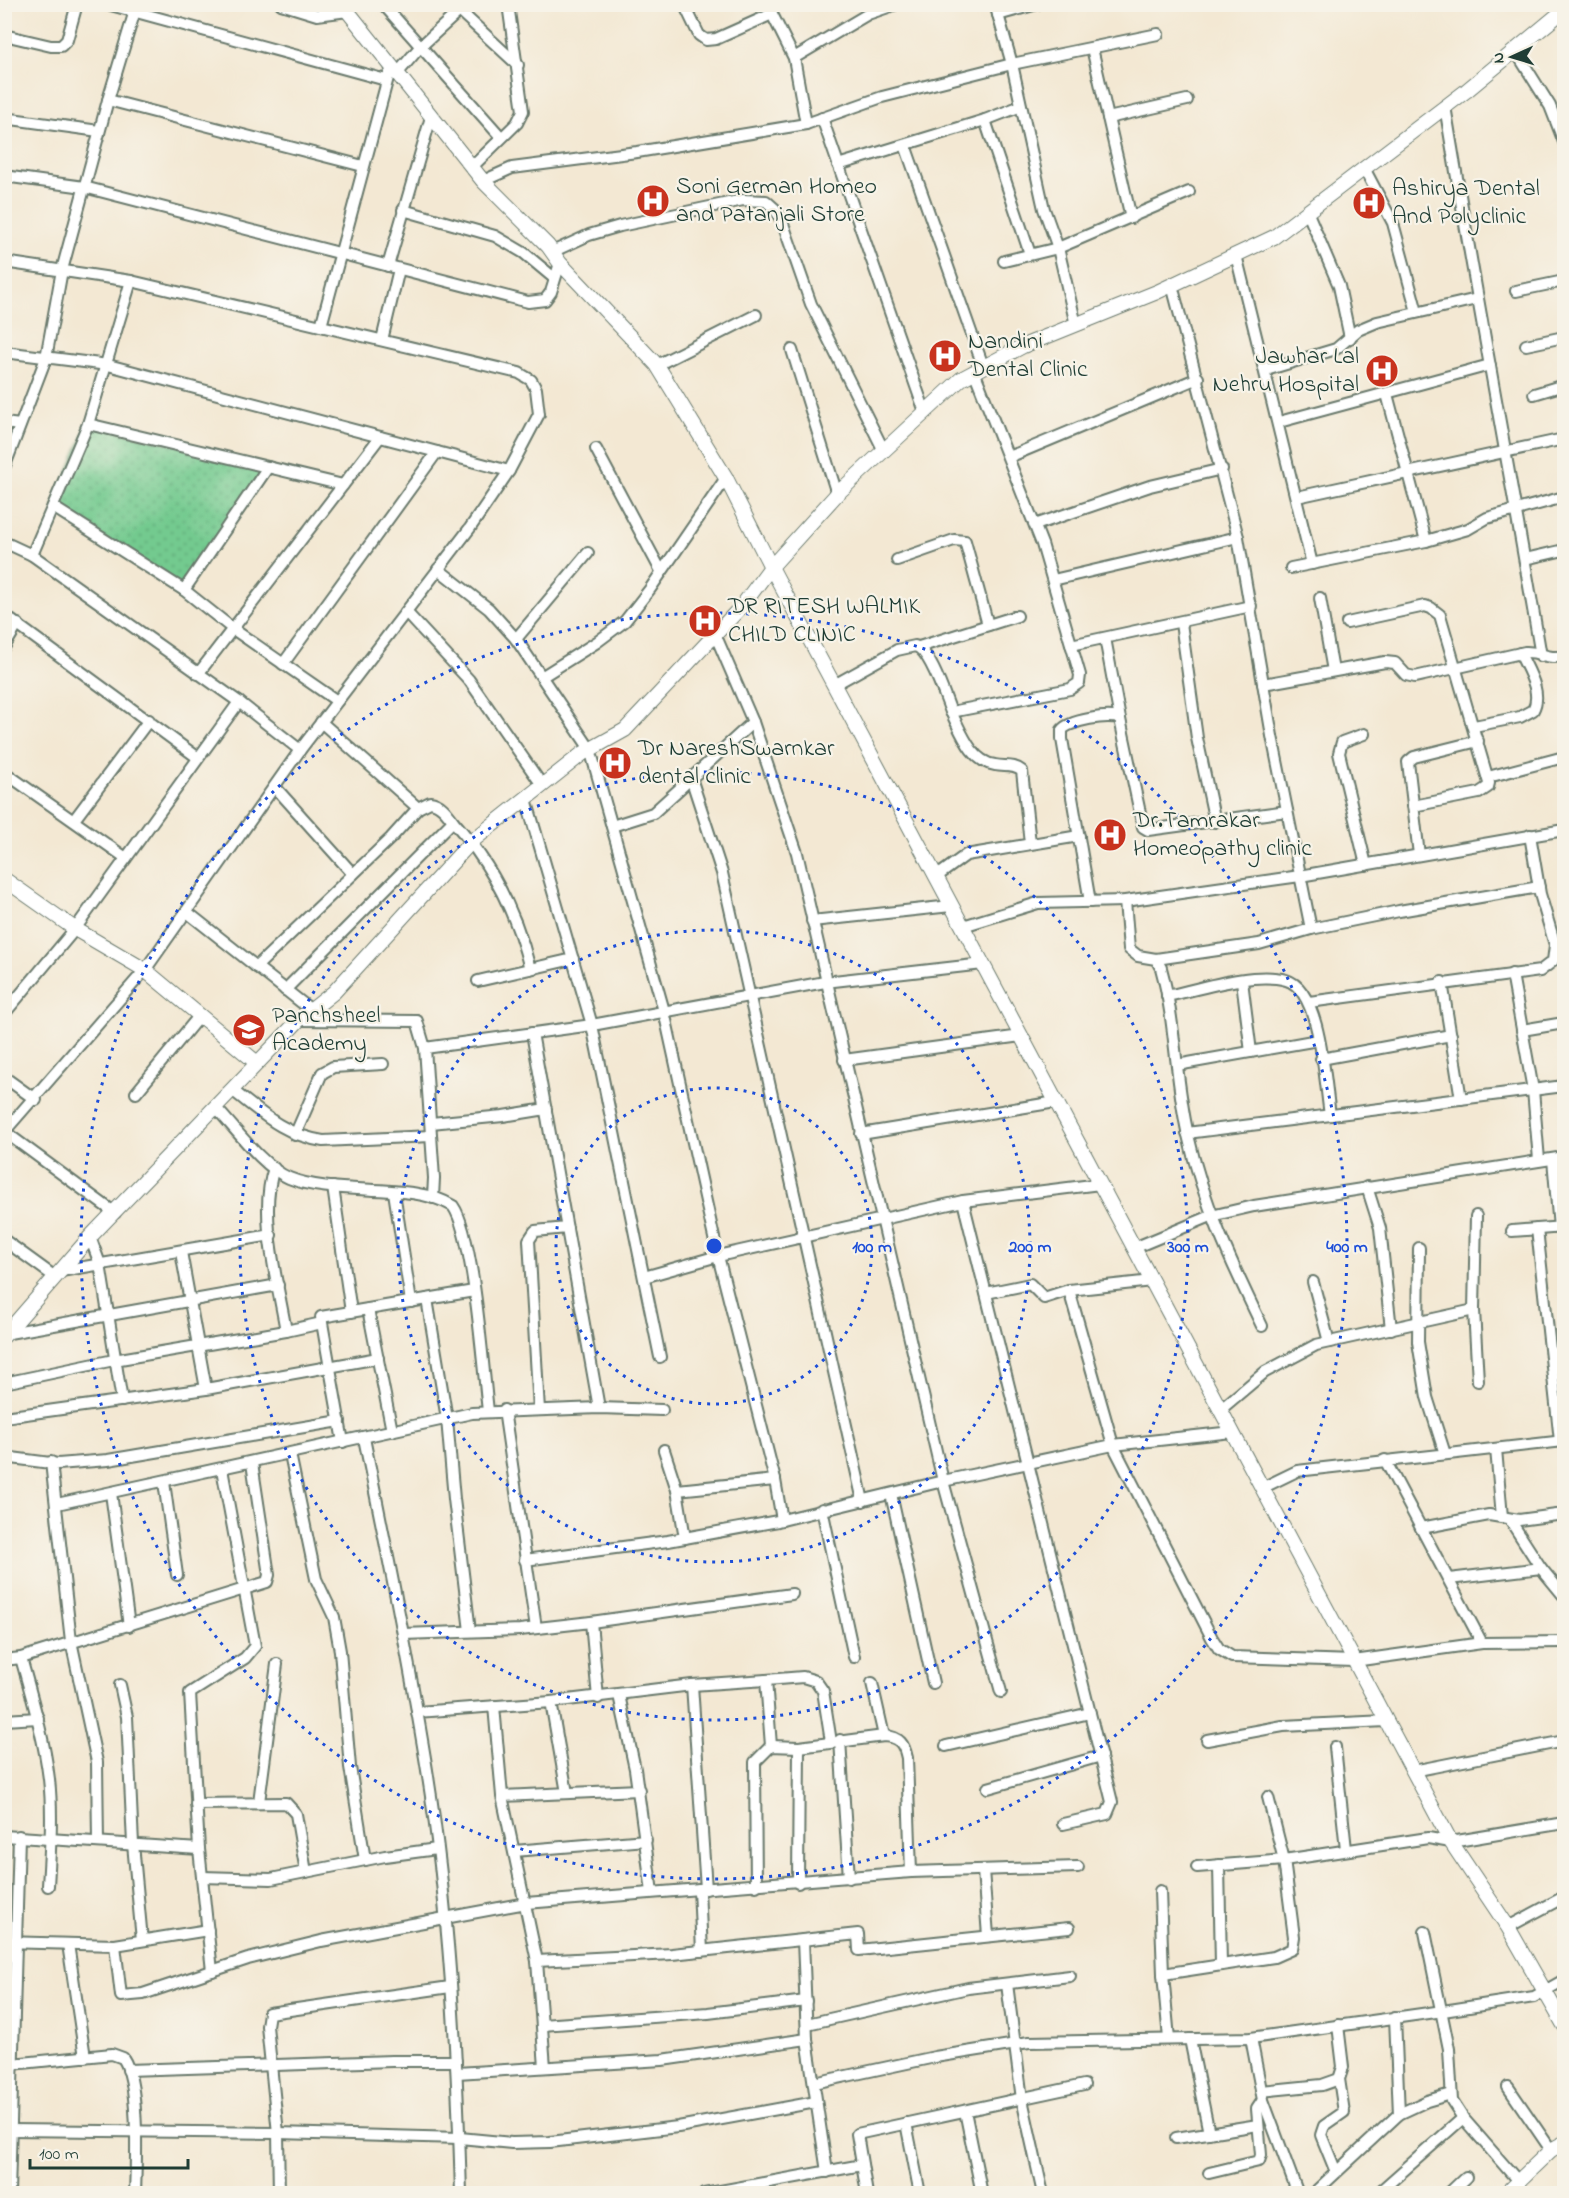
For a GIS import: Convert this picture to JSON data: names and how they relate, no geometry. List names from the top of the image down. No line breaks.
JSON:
{"places":{"hospital":["Soni German Homeo and Patanjali Store","Ashirya Dental And Polyclinic","Nandini Dental Clinic","Jawhar Lal Nehru Hospital","DR RITESH WALMIK CHILD CLINIC","Dr NareshSwarnkar dental clinic","Dr.Tamrakar Homeopathy clinic"],"school or university":["Panchsheel Academy"]},"scale_bar":"100 m","north":"left","rings":["100 m","200 m","300 m","400 m"]}
